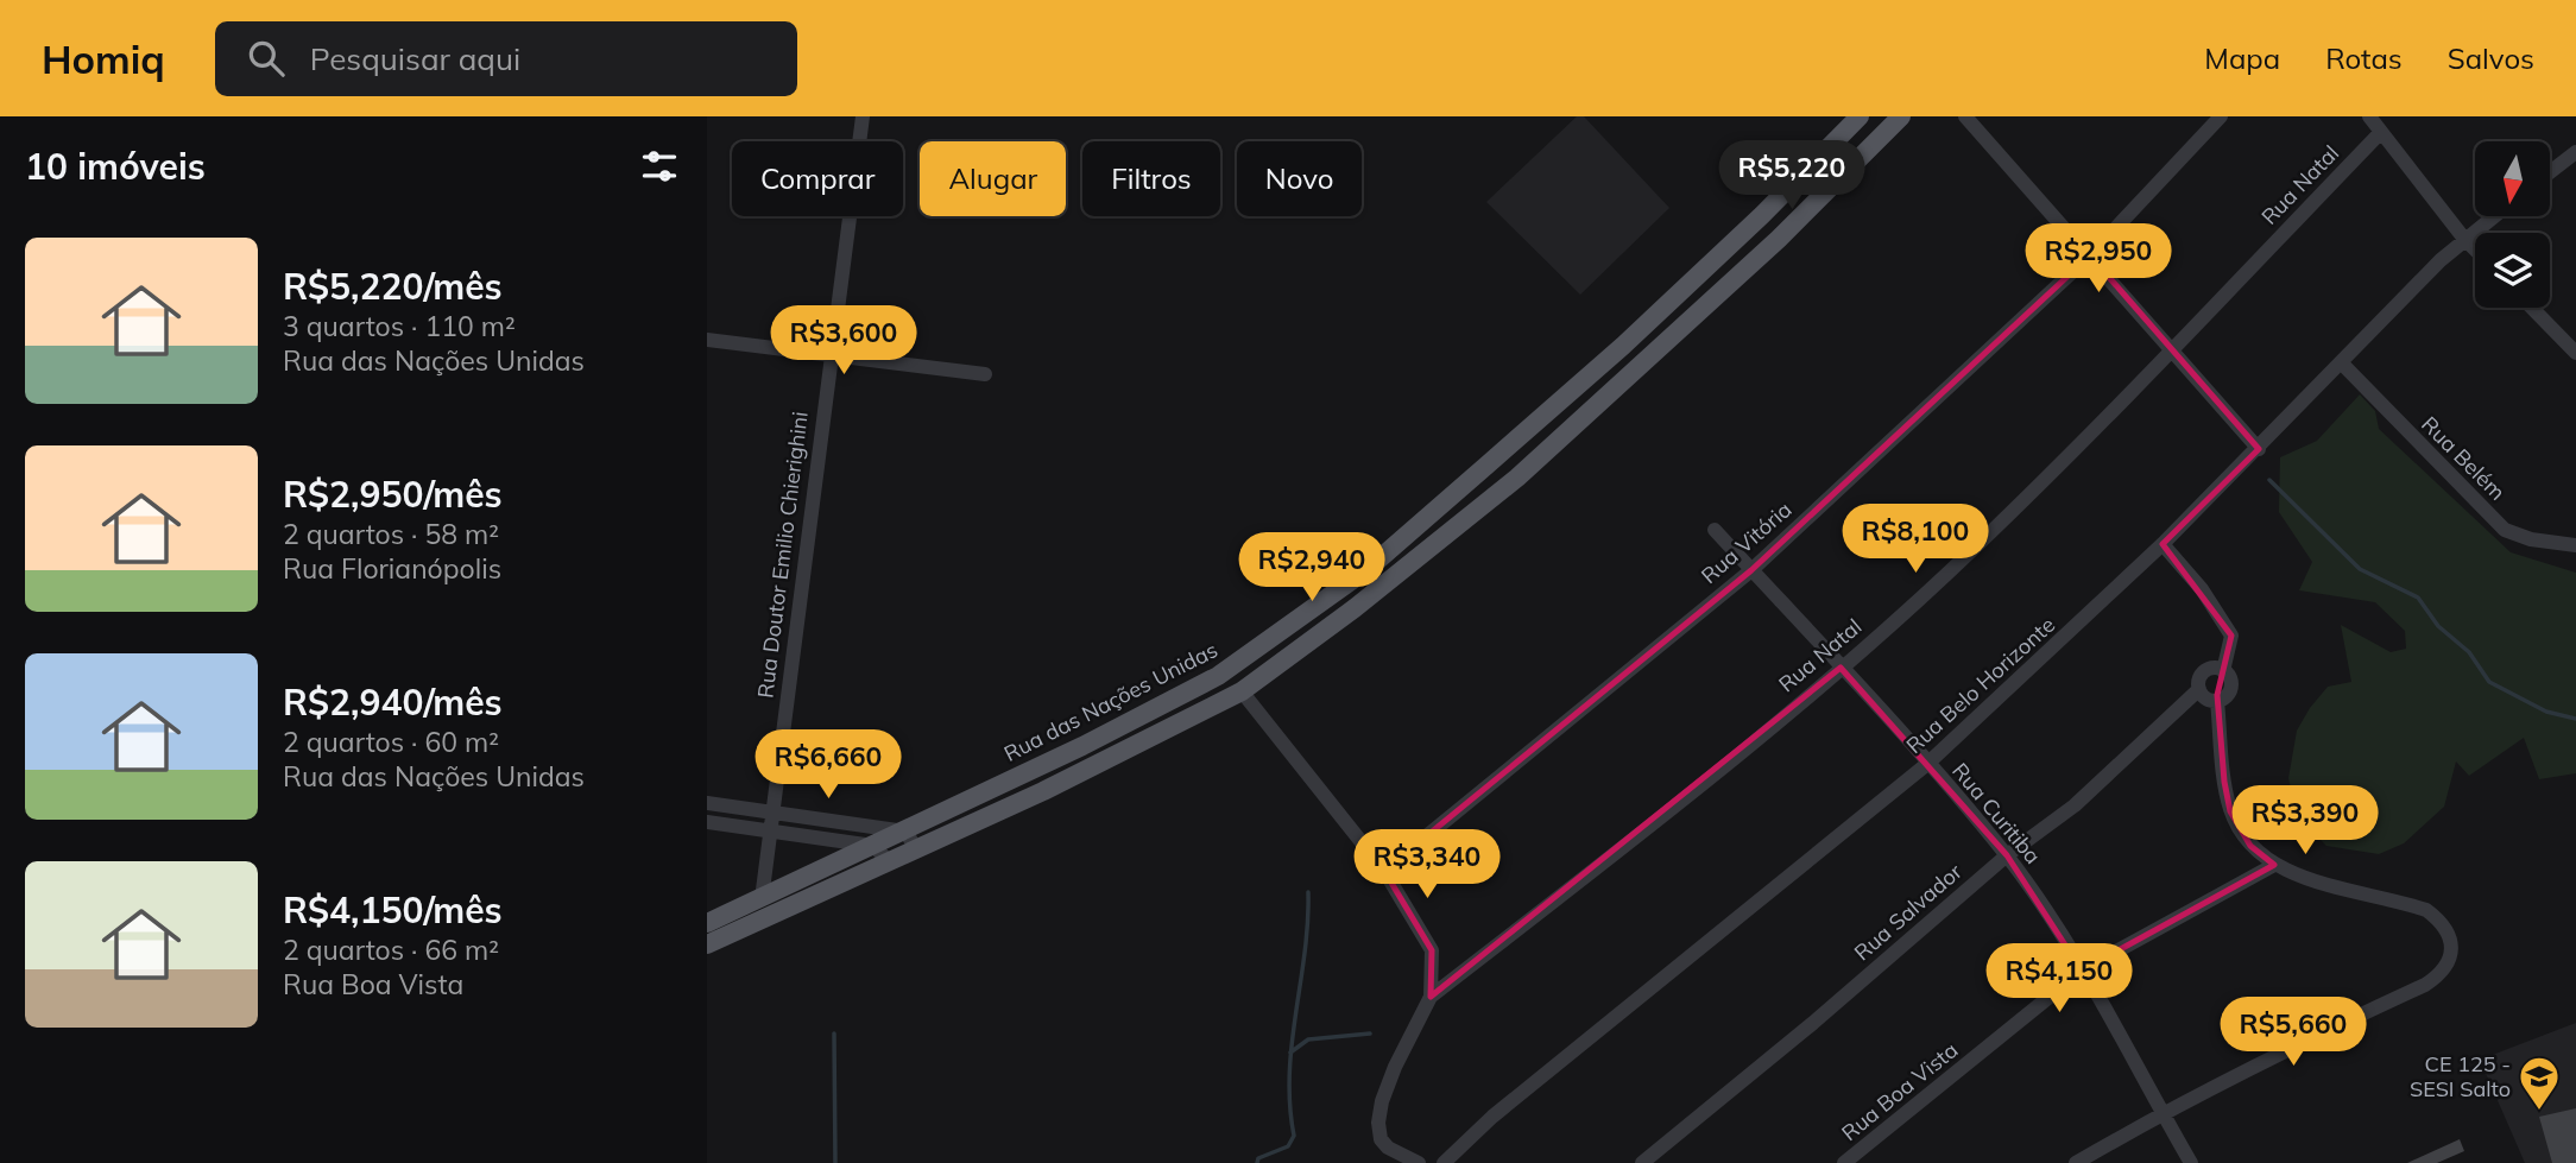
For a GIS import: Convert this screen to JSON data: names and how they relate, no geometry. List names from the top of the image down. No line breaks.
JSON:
{"streets":{"main road":["Rua das Nações Unidas"],"street":["Rua Natal","Rua Belém","Rua Vitória","Rua Doutor Emilio Chierighini","Rua Belo Horizonte","Rua Curitiba","Rua Salvador","Rua Boa Vista"]},"crossings":[["Rua Natal","Rua Curitiba"],["Rua Belém","Rua Belo Horizonte"],["Rua Vitória","Rua Curitiba"],["Rua Doutor Emilio Chierighini","Rua das Nações Unidas"],["Rua Belo Horizonte","Rua Curitiba"],["Rua Curitiba","Rua Salvador"],["Rua Curitiba","Rua Boa Vista"]],"places":{"school or university":["CE 125 - SESI Salto"]},"north":"bottom","page":{"header":"Homiq","search":"Pesquisar aqui","nav":["Mapa","Rotas","Salvos"],"heading":"10 imóveis","price":["R$5,220","R$2,950","R$3,600","R$8,100","R$2,940","R$6,660","R$3,390","R$3,340","R$4,150","R$5,660"],"chip":["Comprar","Alugar","Filtros","Novo"],"list":[{"name":"R$5,220/mês","note":"3 quartos · 110 m² · Rua das Nações Unidas"},{"name":"R$2,950/mês","note":"2 quartos · 58 m² · Rua Florianópolis"},{"name":"R$2,940/mês","note":"2 quartos · 60 m² · Rua das Nações Unidas"},{"name":"R$4,150/mês","note":"2 quartos · 66 m² · Rua Boa Vista"}]}}
